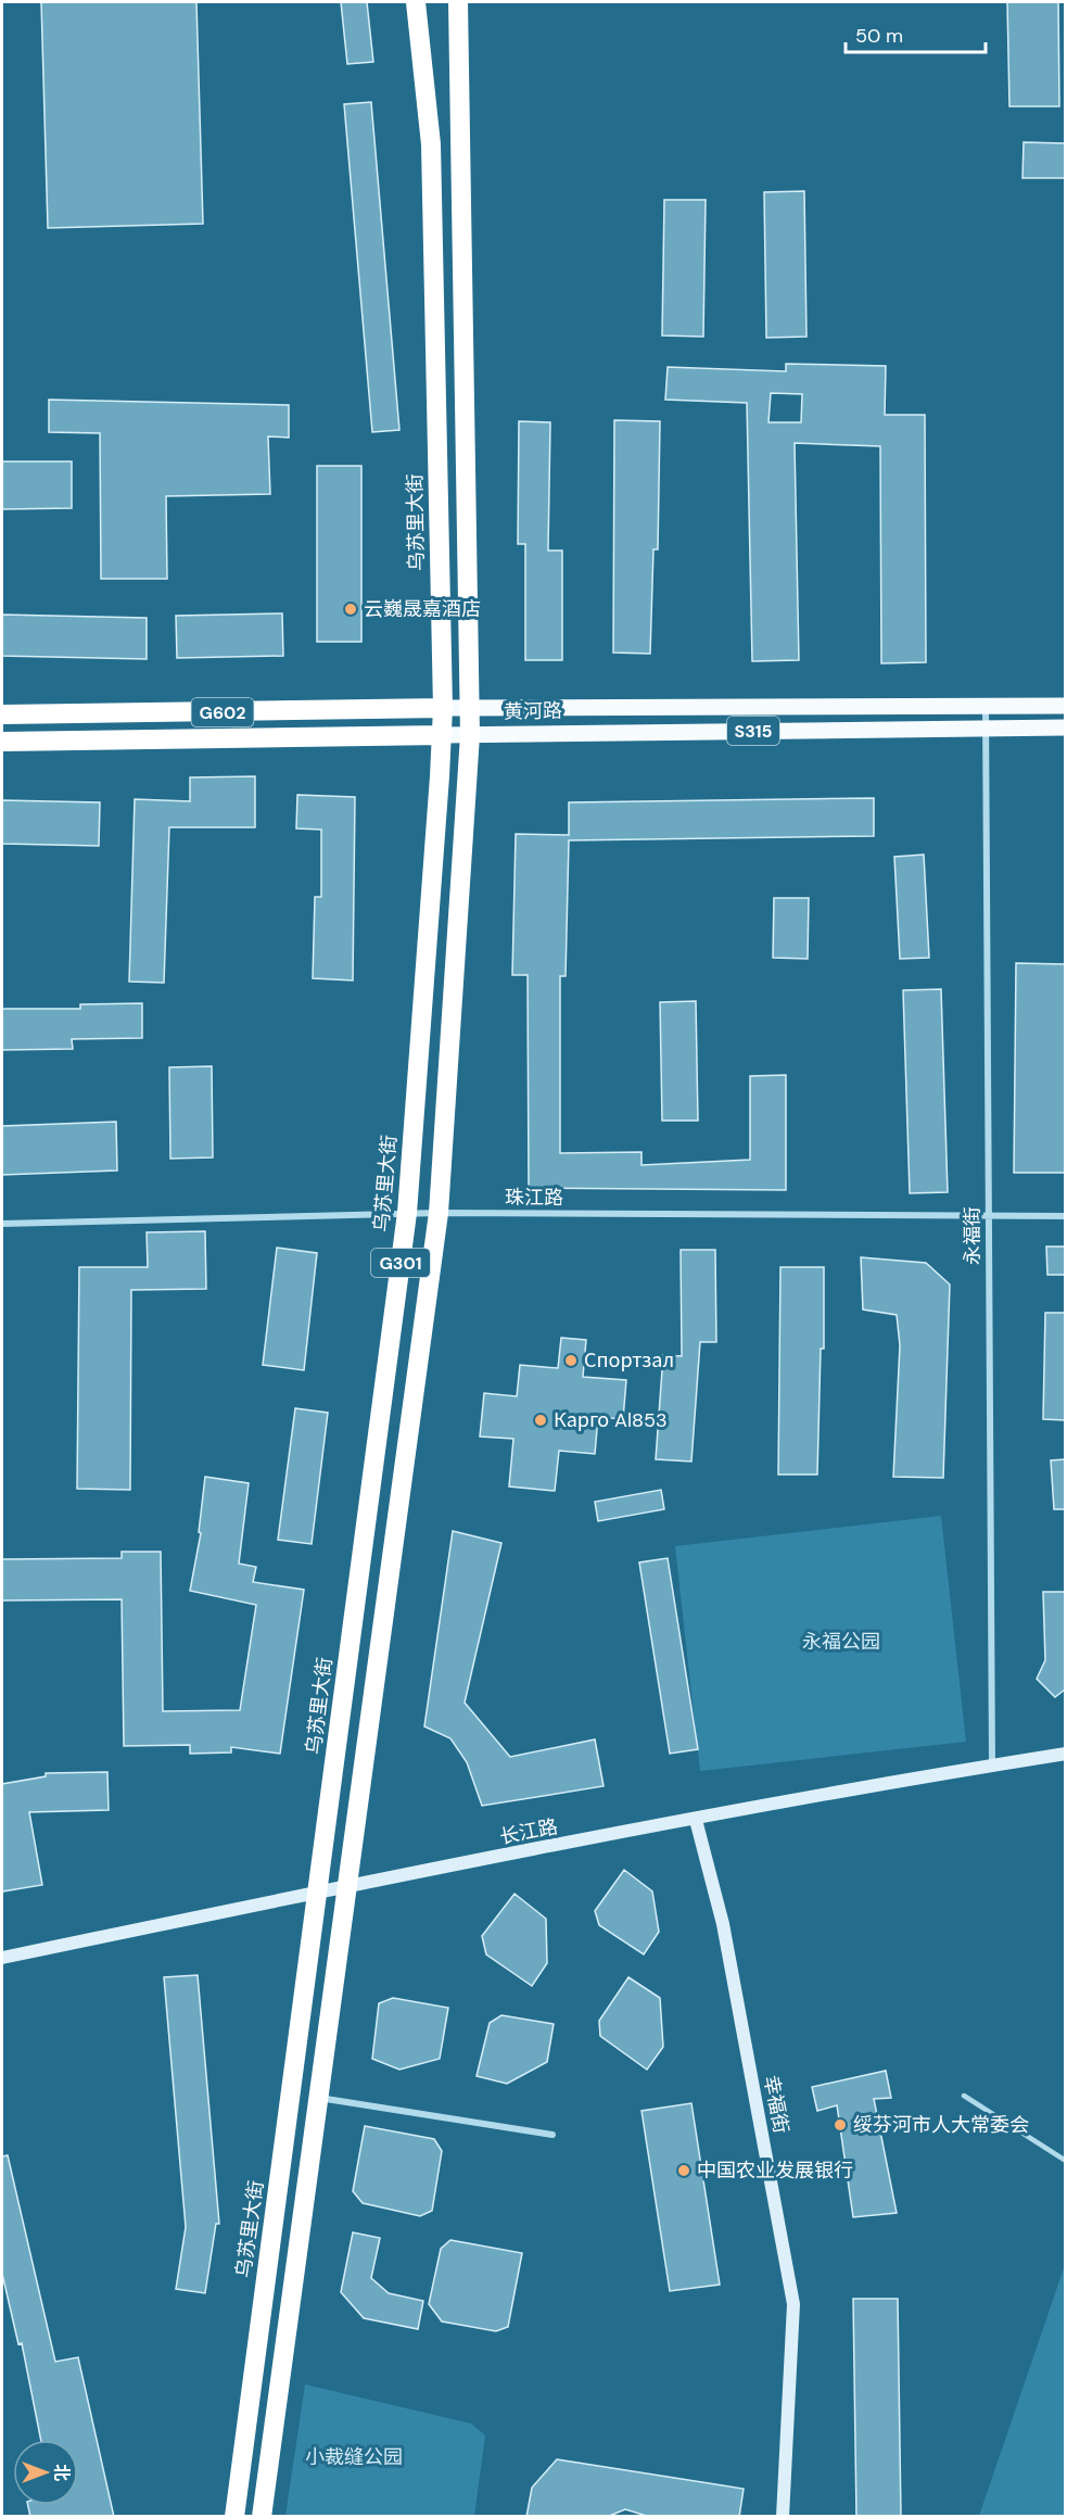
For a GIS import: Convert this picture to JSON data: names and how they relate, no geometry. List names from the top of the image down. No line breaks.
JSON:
{"streets":{"highway":["乌苏里大街","黄河路","G602","G301"],"main road":["S315"],"street":["珠江路","永福街","长江路","幸福街"]},"crossings":[["乌苏里大街","黄河路"],["乌苏里大街","珠江路"],["乌苏里大街","长江路"],["黄河路","永福街"],["黄河路","G301"],["珠江路","永福街"],["珠江路","G301"],["永福街","长江路"],["G301","长江路"],["长江路","幸福街"]],"parks":["永福公园","小裁缝公园"],"places":["云巍晟嘉酒店","Спортзал","Карго Al853","绥芬河市人大常委会","中国农业发展银行"],"scale_bar":"50 m","north":"right"}
